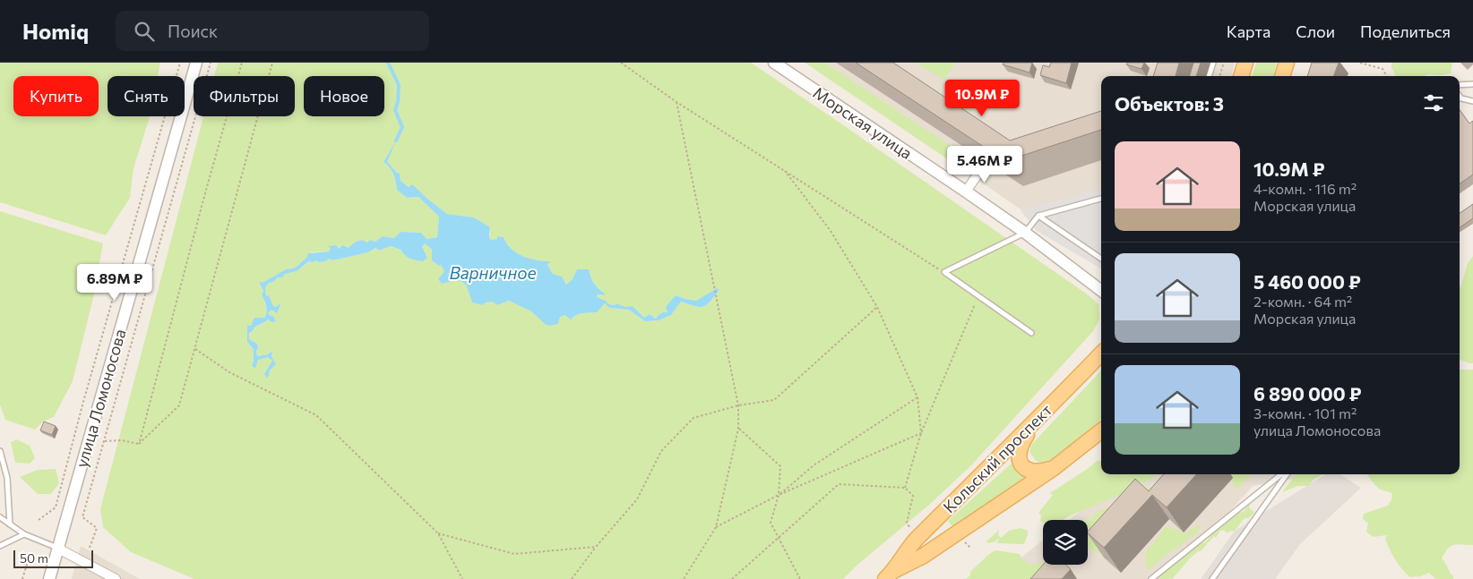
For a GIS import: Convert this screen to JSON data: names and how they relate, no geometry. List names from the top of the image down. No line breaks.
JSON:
{"streets":{"main road":["Кольский проспект"],"street":["Морская улица","улица Ломоносова"]},"water":["Варничное"],"scale_bar":"50 m","page":{"header":"Homiq","search":"Поиск","nav":["Карта","Слои","Поделиться"],"chip":["Купить","Снять","Фильтры","Новое"],"heading":"Объектов: 3","price":["10.9M ₽","5.46M ₽","6.89M ₽"],"list":[{"name":"10.9M ₽","note":"4-комн. · 116 m² · Морская улица"},{"name":"5 460 000 ₽","note":"2-комн. · 64 m² · Морская улица"},{"name":"6 890 000 ₽","note":"3-комн. · 101 m² · улица Ломоносова"}],"scale":"50 m"}}
